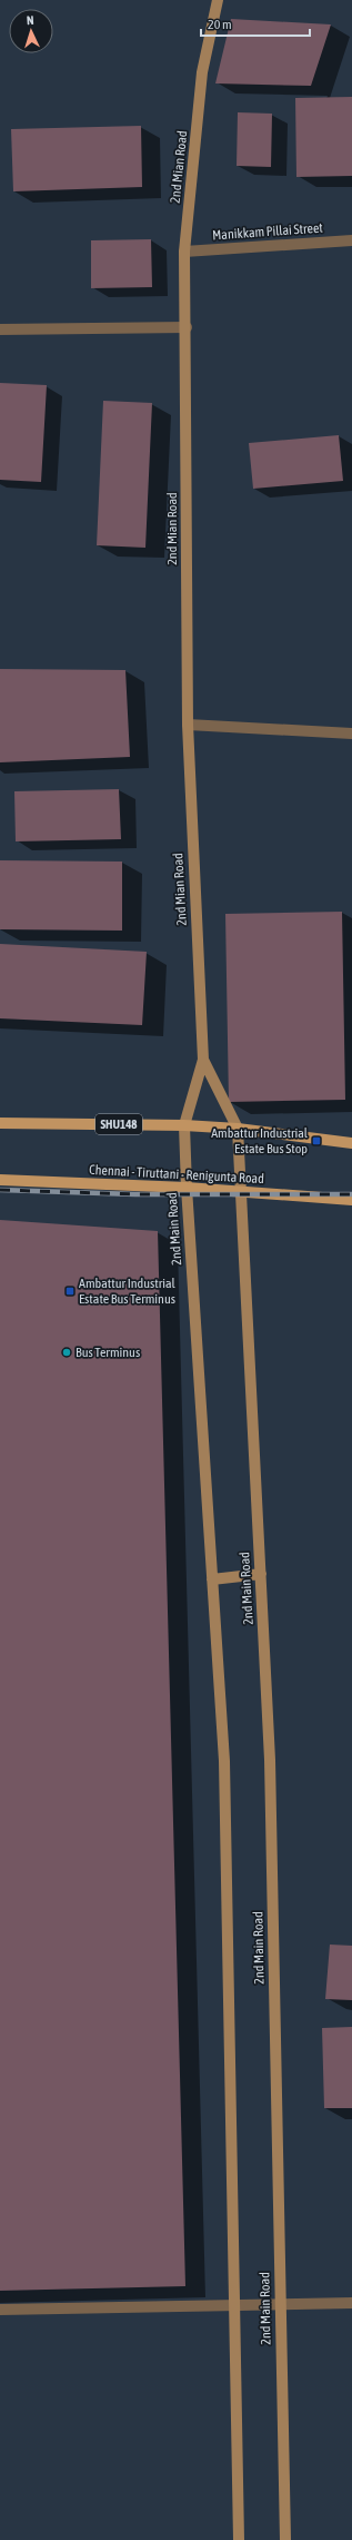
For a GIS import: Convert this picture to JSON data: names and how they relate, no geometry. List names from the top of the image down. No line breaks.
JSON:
{"streets":{"main road":["2nd Mian Road","SHU148","Chennai - Tiruttani - Renigunta Road","2nd Main Road"],"street":["Manikkam Pillai Street"]},"crossings":[["2nd Mian Road","Manikkam Pillai Street"],["2nd Mian Road","2nd Main Road"],["SHU148","2nd Main Road"],["Chennai - Tiruttani - Renigunta Road","2nd Main Road"]],"places":{"transit":["Ambattur Industrial Estate Bus Stop","Ambattur Industrial Estate Bus Terminus"],"other":["Bus Terminus"]},"scale_bar":"20 m","north":"top"}
